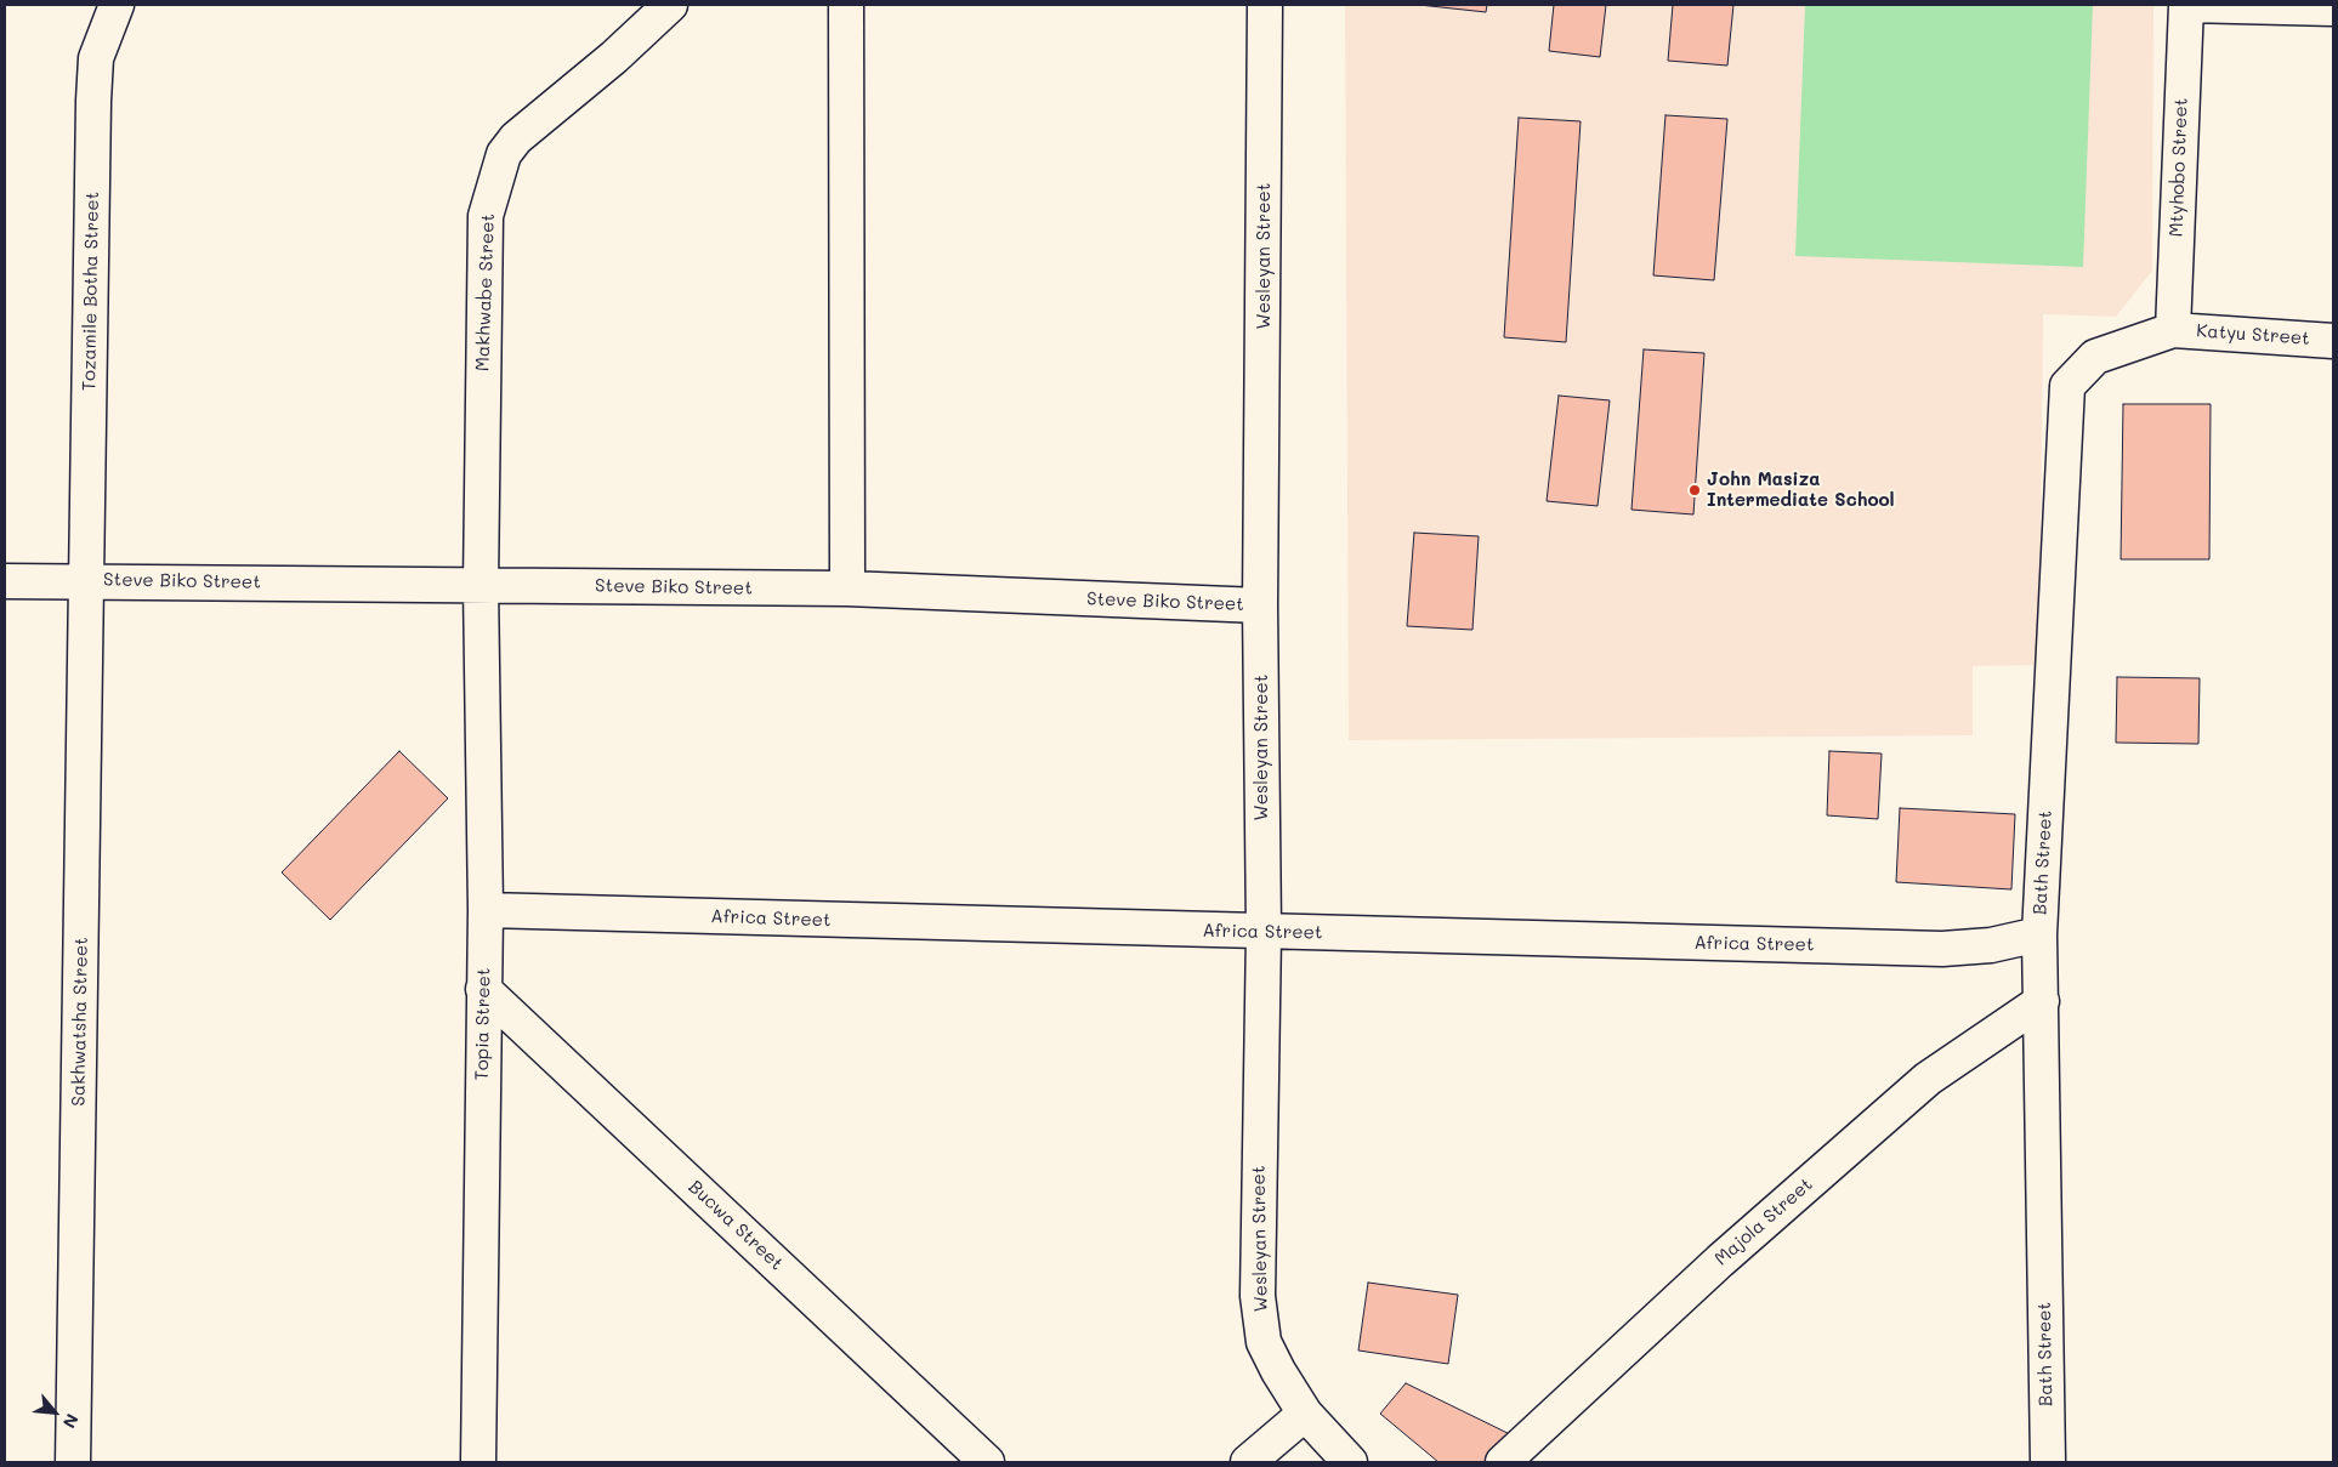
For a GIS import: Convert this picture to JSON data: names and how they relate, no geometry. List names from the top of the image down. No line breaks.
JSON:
{"streets":{"street":["Mtyhobo Street","Wesleyan Street","Tozamile Botha Street","Makhwabe Street","Katyu Street","Steve Biko Street","Bath Street","Africa Street","Sakhwatsha Street","Topia Street","Majola Street","Bucwa Street"]},"crossings":[["Mtyhobo Street","Katyu Street"],["Mtyhobo Street","Bath Street"],["Wesleyan Street","Steve Biko Street"],["Wesleyan Street","Africa Street"],["Tozamile Botha Street","Steve Biko Street"],["Tozamile Botha Street","Sakhwatsha Street"],["Makhwabe Street","Steve Biko Street"],["Makhwabe Street","Topia Street"],["Katyu Street","Bath Street"],["Steve Biko Street","Sakhwatsha Street"],["Steve Biko Street","Topia Street"],["Bath Street","Africa Street"],["Bath Street","Majola Street"],["Africa Street","Topia Street"],["Topia Street","Bucwa Street"]],"places":["John Masiza Intermediate School"],"north":"bottom right"}
